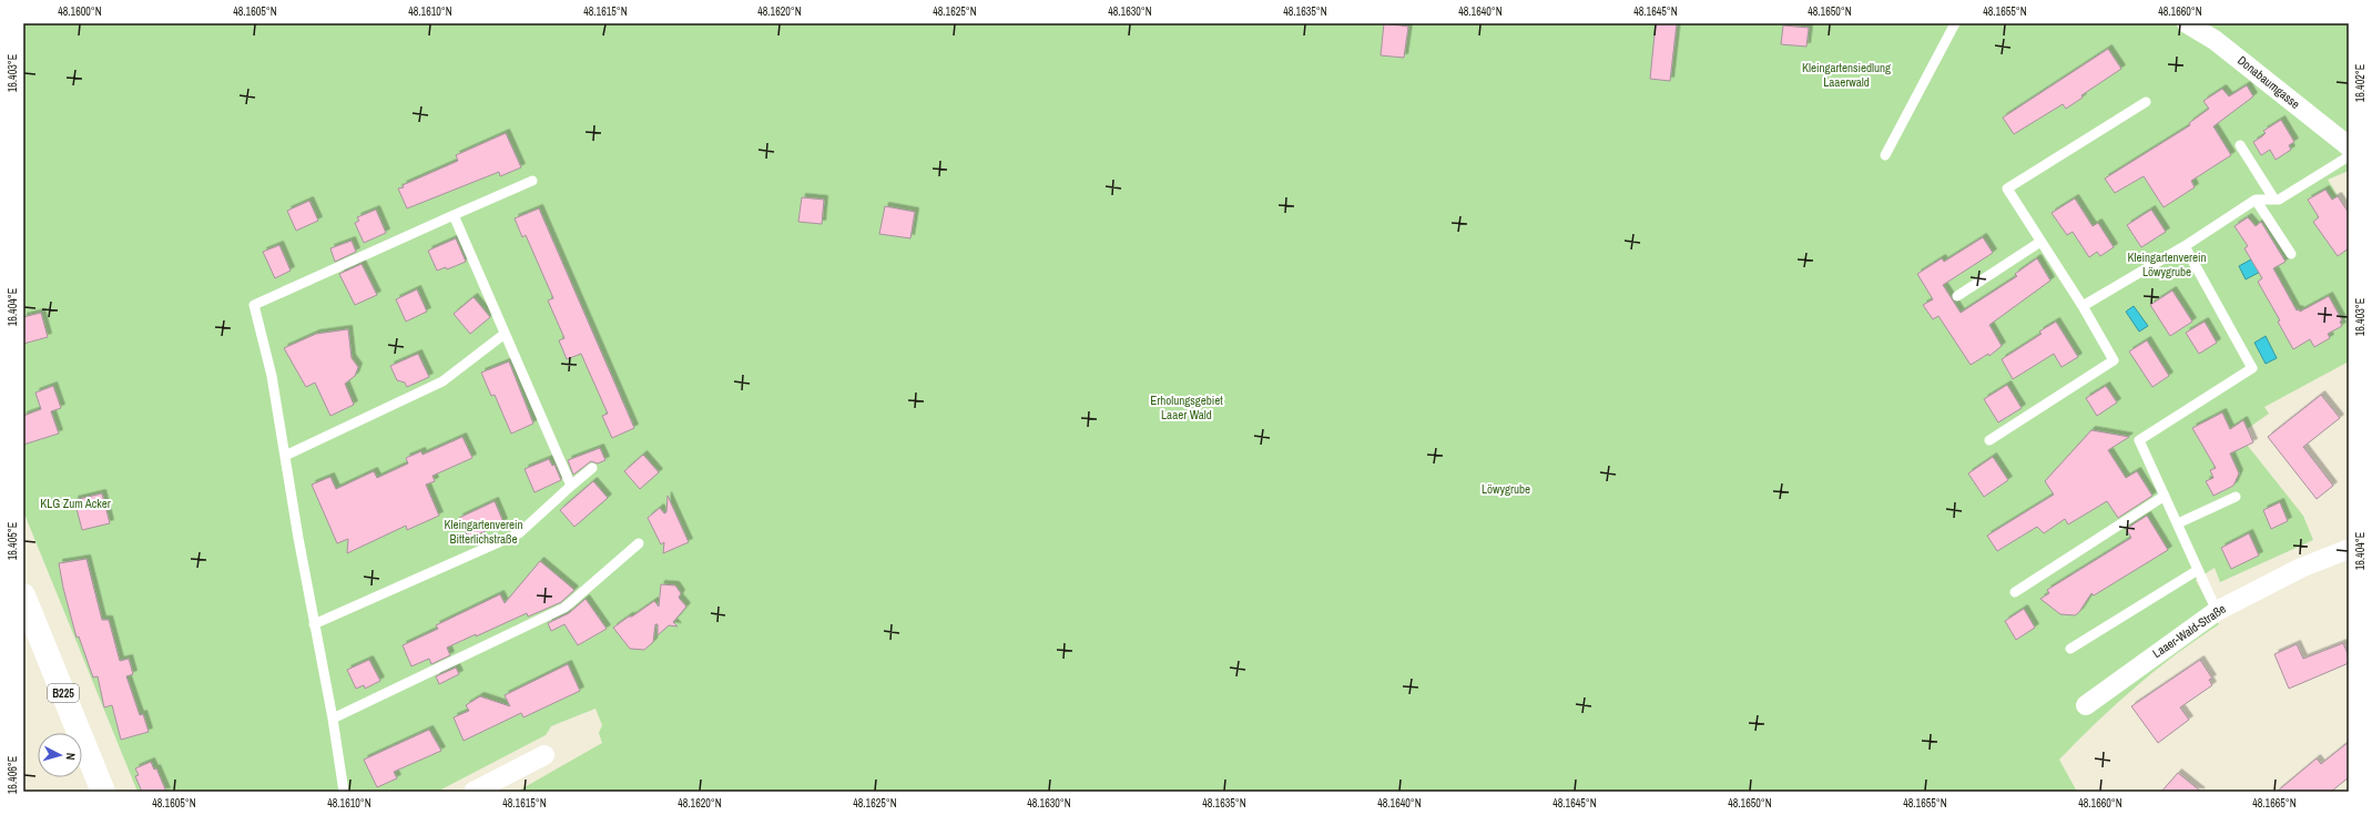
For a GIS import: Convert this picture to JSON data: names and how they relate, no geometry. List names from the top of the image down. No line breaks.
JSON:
{"streets":{"main road":["B225"],"street":["Donabaumgasse","Laaer-Wald-Straße"]},"parks":["Kleingartensiedlung Laaerwald","Kleingartenverein Löwygrube","Erholungsgebiet Laaer Wald","Löwygrube","KLG Zum Acker","Kleingartenverein Bitterlichstraße"],"north":"right","coordinates":["48.1600°N","48.1605°N","48.1610°N","48.1615°N","48.1620°N","48.1625°N","48.1630°N","48.1635°N","48.1640°N","48.1645°N","48.1650°N","48.1655°N","48.1660°N","16.403°E","16.402°E","16.404°E","16.405°E","16.406°E","48.1665°N"]}
